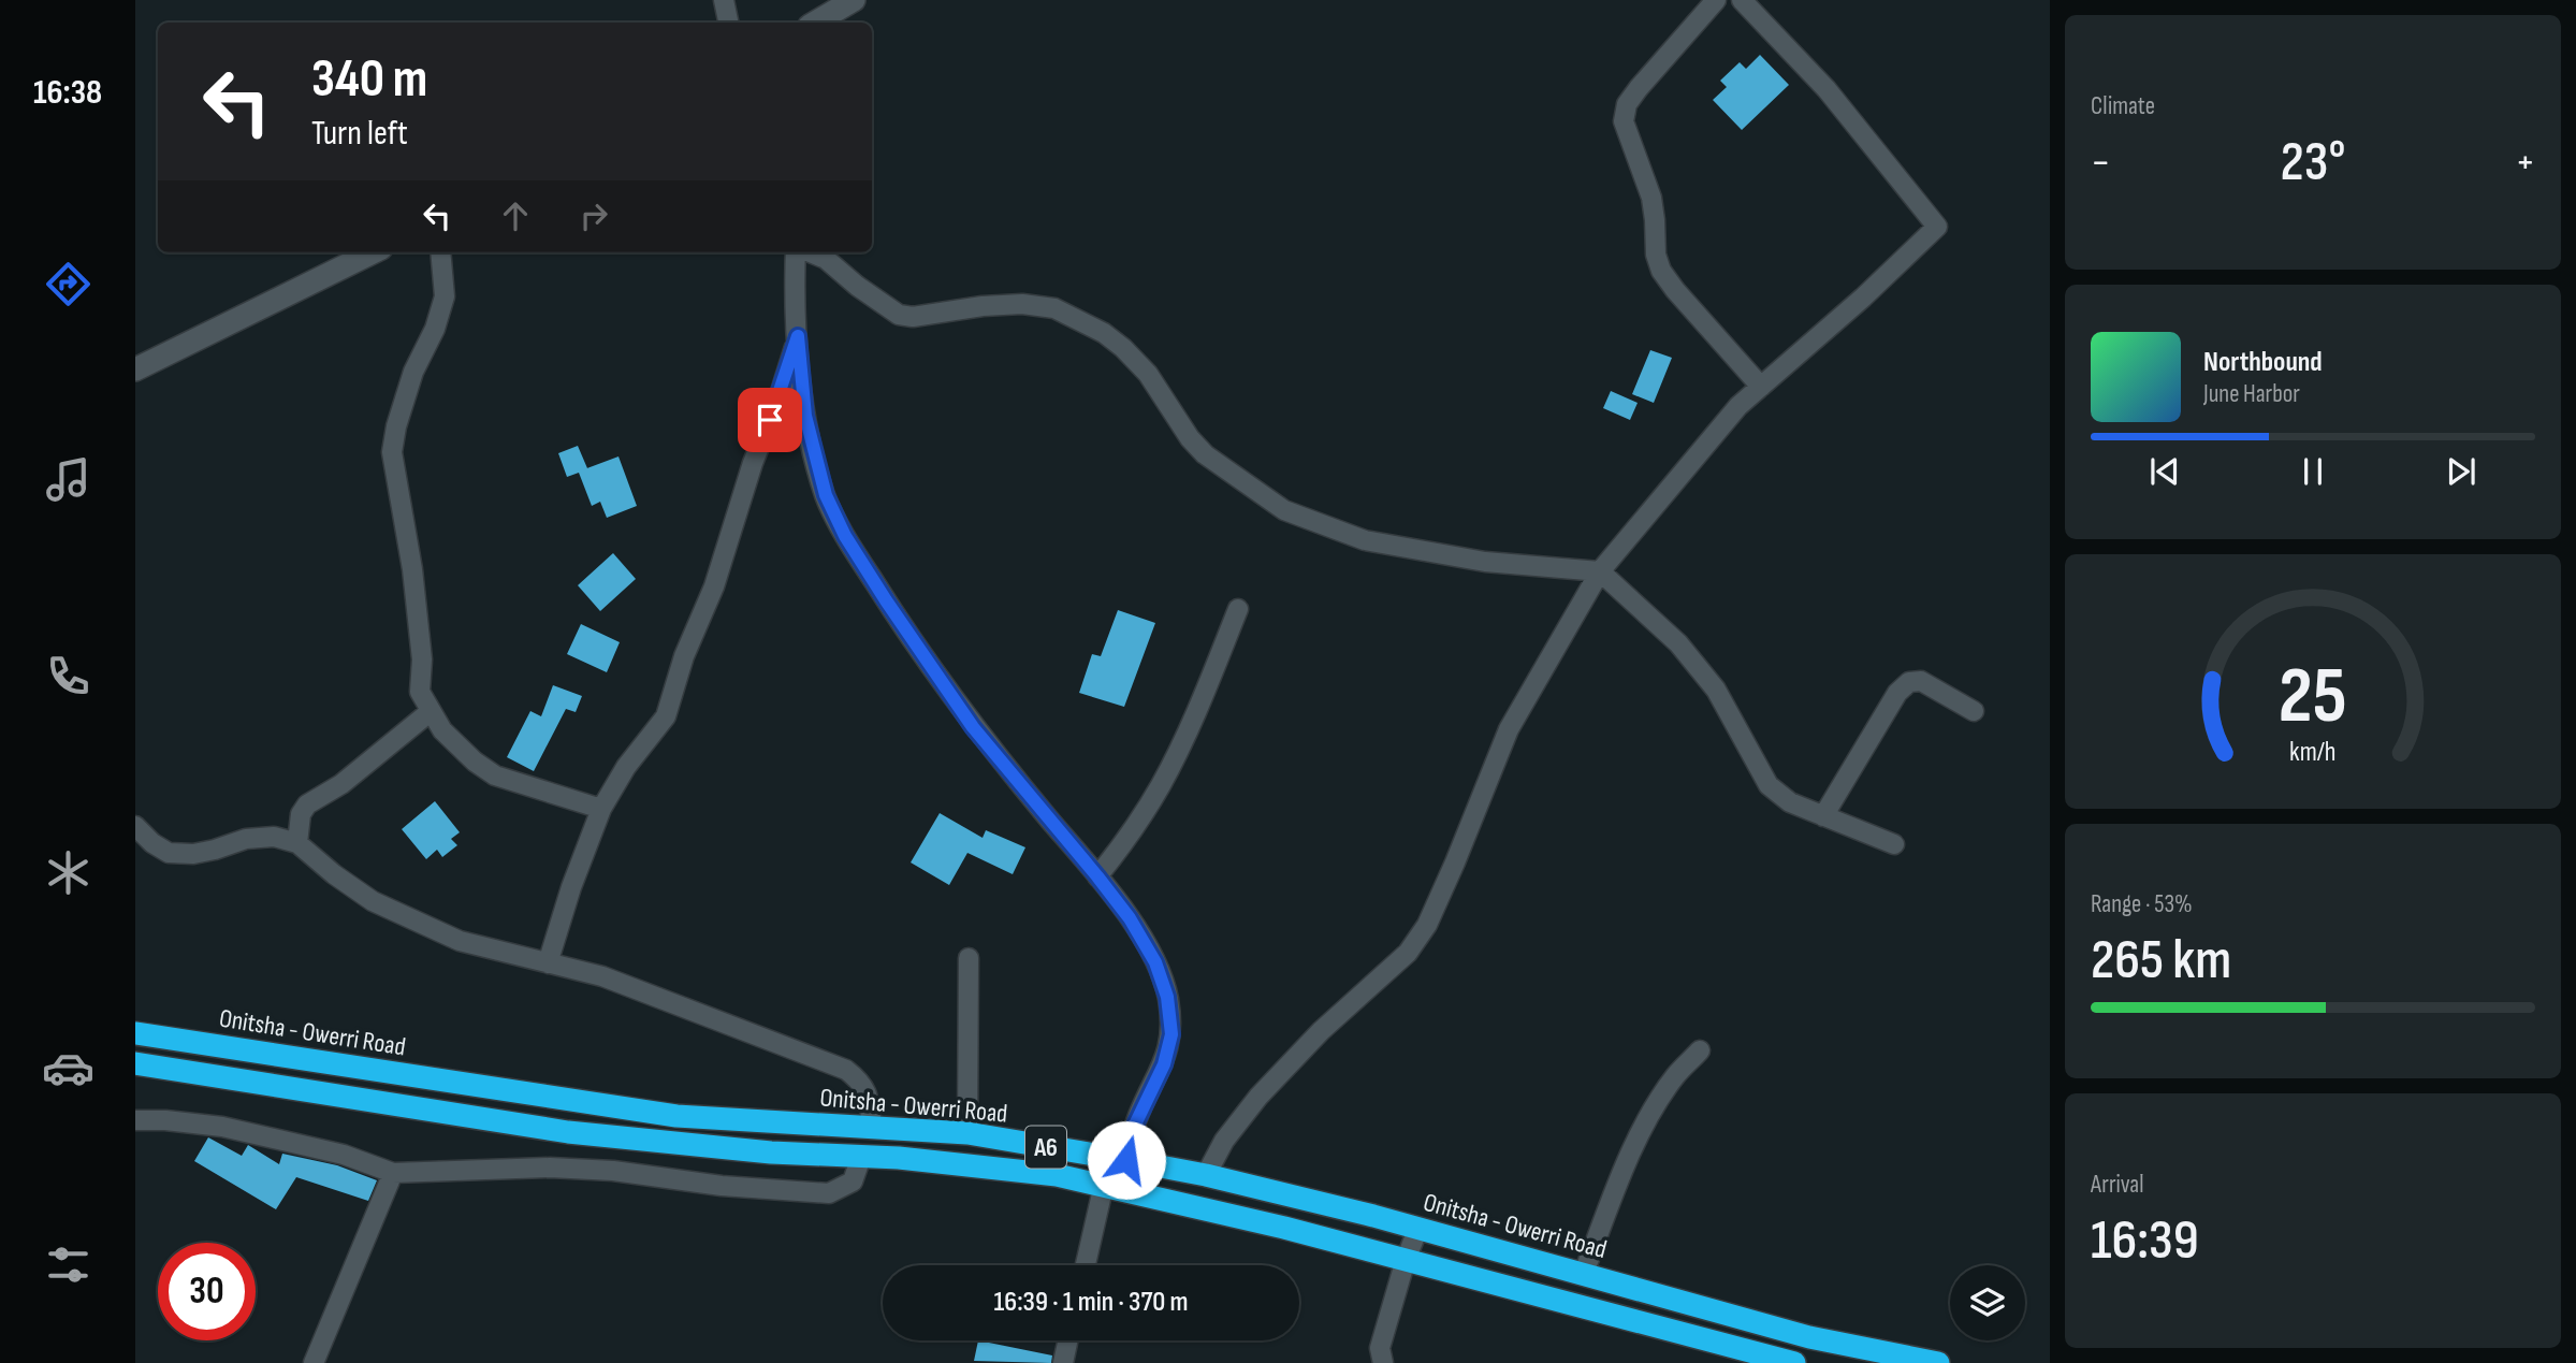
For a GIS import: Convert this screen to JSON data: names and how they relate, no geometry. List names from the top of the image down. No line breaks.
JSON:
{"streets":{"highway":["Onitsha - Owerri Road","A6"]},"page":{"tabs":"16:38","tile":["Climate",["Range · 53%","265 km"],["Arrival","16:39"]],"turn":["340 m","Turn left"],"heat":["−","23°","+"],"song":["Northbound","June Harbor"],"limit":"30","trip":"16:39 · 1 min · 370 m","gauge":["25","km/h"]}}
